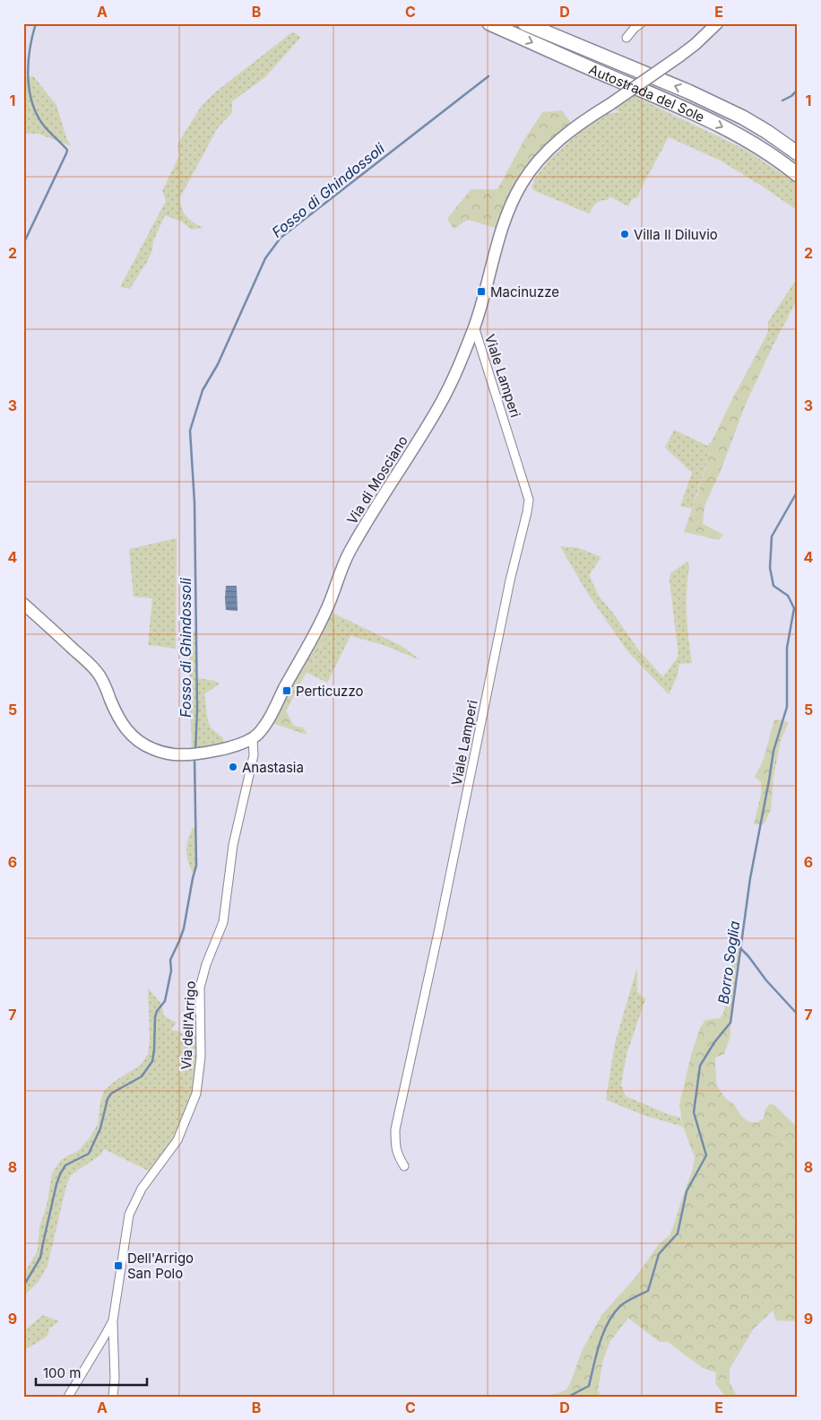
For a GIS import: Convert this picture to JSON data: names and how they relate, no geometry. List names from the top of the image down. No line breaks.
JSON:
{"streets":{"highway":["Autostrada del Sole"],"main road":["Via di Mosciano"],"street":["Viale Lamperi","Via dell'Arrigo"]},"crossings":[["Viale Lamperi","Via di Mosciano"],["Via di Mosciano","Via dell'Arrigo"]],"water":["Fosso di Ghindossoli","Borro Soglia"],"places":{"other":["Villa Il Diluvio","Anastasia"],"transit":["Macinuzze","Perticuzzo","Dell'Arrigo San Polo"]},"scale_bar":"100 m","grid":{"columns":["A","B","C","D","E"],"rows":["1","2","3","4","5","6","7","8","9"]}}
